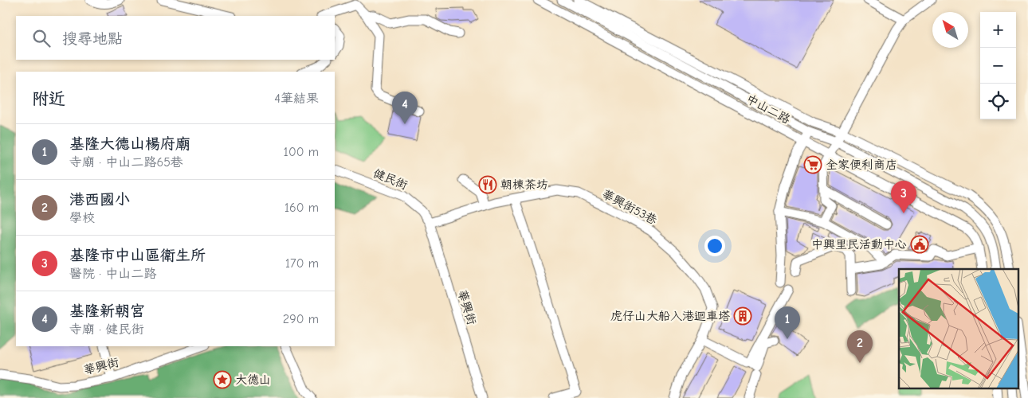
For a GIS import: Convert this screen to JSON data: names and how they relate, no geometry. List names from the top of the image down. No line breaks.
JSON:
{"streets":{"street":["中山二路","健民街","華興街53巷","華興街"]},"crossings":[["健民街","華興街53巷"],["健民街","華興街"],["華興街53巷","華興街"]],"places":{"supermarket":["全家便利商店"],"restaurant":["朝棟茶坊"],"public building":["中興里民活動中心"],"building":["虎仔山大船入港迴車塔"],"place":["大德山"]},"north":"top left","page":{"map_buttons":["+","−"],"search":"搜尋地點","heading":["附近","4筆結果"],"pins":["4","3","1","2"],"list":[{"mark":"1","name":"基隆大德山楊府廟","note":"寺廟 · 中山二路65巷","value":"100 m"},{"mark":"2","name":"港西國小","note":"學校","value":"160 m"},{"mark":"3","name":"基隆市中山區衛生所","note":"醫院 · 中山二路","value":"170 m"},{"mark":"4","name":"基隆新朝宮","note":"寺廟 · 健民街","value":"290 m"}]}}
